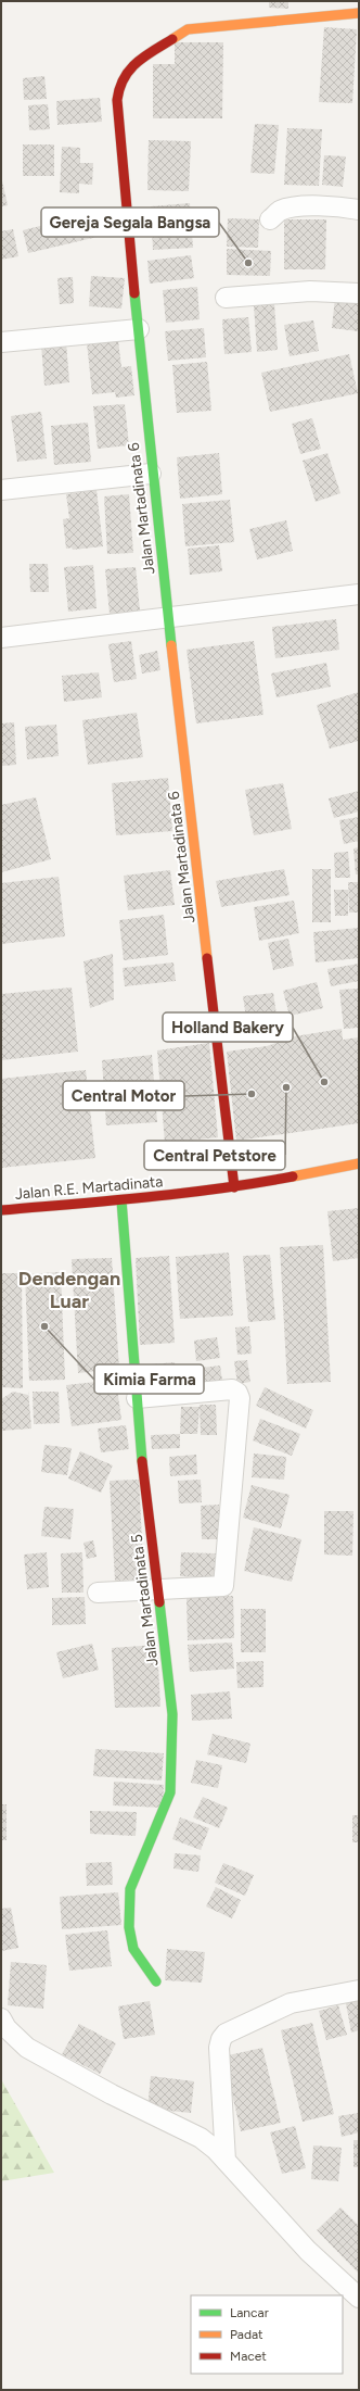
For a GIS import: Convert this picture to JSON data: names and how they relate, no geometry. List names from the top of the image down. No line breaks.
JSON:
{"streets":{"main road":["Jalan Martadinata 6","Jalan R.E. Martadinata","Jalan Martadinata 5"]},"crossings":[["Jalan Martadinata 6","Jalan R.E. Martadinata"],["Jalan R.E. Martadinata","Jalan Martadinata 5"]],"districts":["Dendengan Luar"],"places":["Gereja Segala Bangsa","Holland Bakery","Central Petstore","Central Motor","Kimia Farma"],"legend":["Lancar","Padat","Macet"]}
